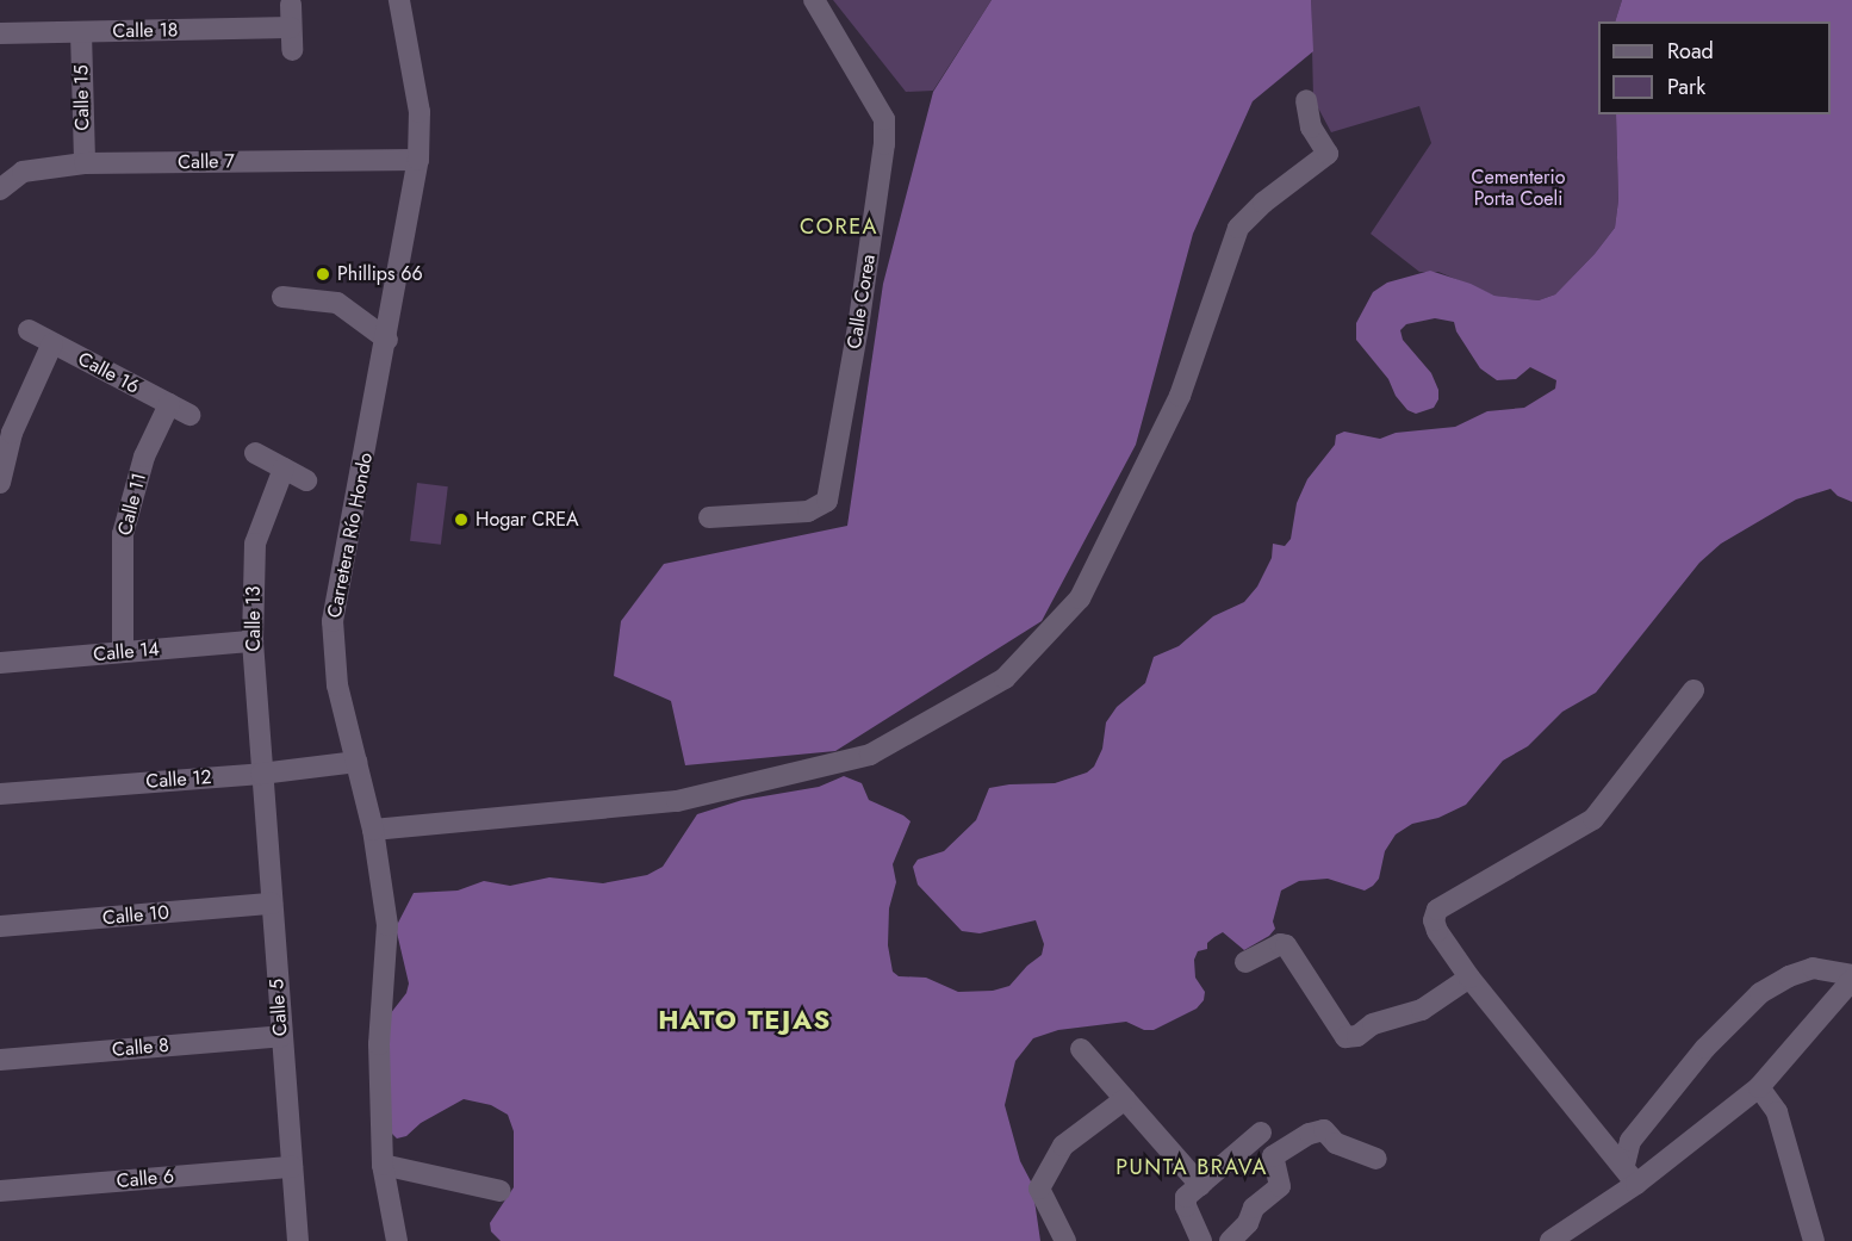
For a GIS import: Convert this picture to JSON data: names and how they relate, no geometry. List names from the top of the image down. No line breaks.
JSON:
{"streets":{"street":["Calle 18","Calle 15","Calle 7","Calle Corea","Calle 16","Calle 11","Carretera Río Hondo","Calle 13","Calle 14","Calle 12","Calle 10","Calle 5","Calle 8","Calle 6"]},"crossings":[["Calle 18","Calle 15"],["Calle 15","Calle 7"],["Calle 7","Carretera Río Hondo"],["Calle 16","Calle 11"],["Calle 11","Calle 14"],["Carretera Río Hondo","Calle 12"],["Calle 13","Calle 14"],["Calle 13","Calle 12"],["Calle 13","Calle 5"],["Calle 12","Calle 5"],["Calle 10","Calle 5"],["Calle 5","Calle 8"],["Calle 5","Calle 6"]],"districts":["COREA","HATO TEJAS","PUNTA BRAVA"],"parks":["Cementerio Porta Coeli"],"places":["Phillips 66","Hogar CREA"],"legend":["Road","Park"]}
